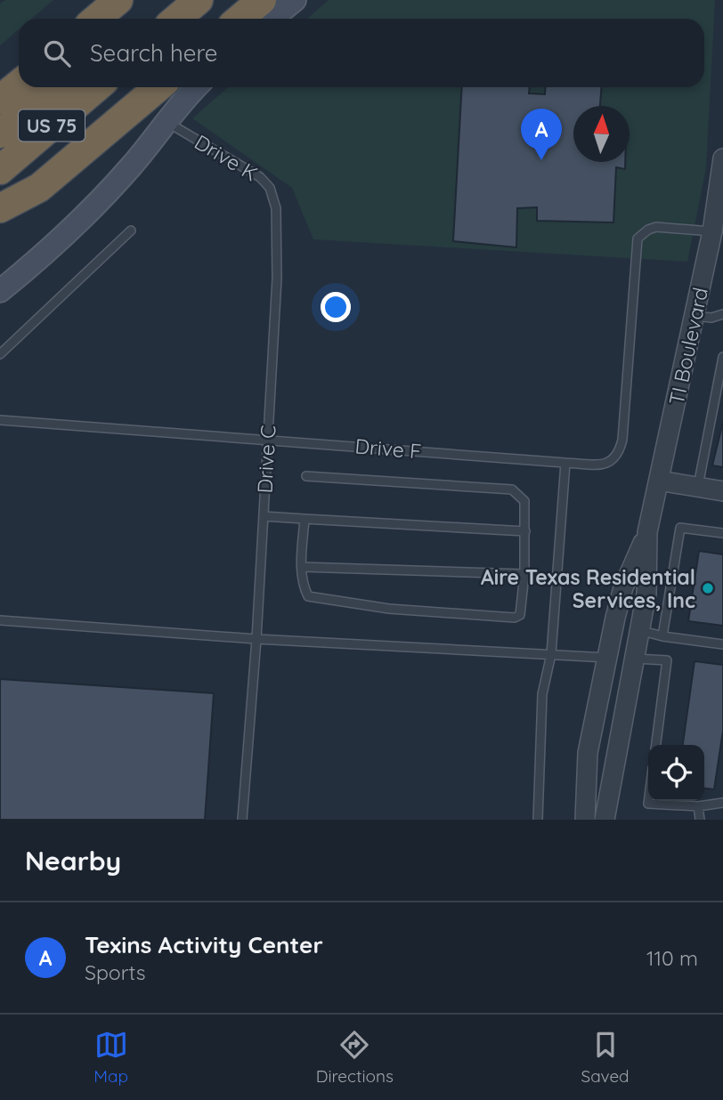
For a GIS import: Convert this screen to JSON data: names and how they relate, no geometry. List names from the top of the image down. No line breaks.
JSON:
{"streets":{"highway":["US 75"],"street":["TI Boulevard"],"lane":["Drive K","Drive F","Drive C"]},"crossings":[["Drive K","Drive C"],["TI Boulevard","Drive F"],["Drive F","Drive C"]],"places":["Aire Texas Residential Services, Inc"],"north":"top","page":{"search":"Search here","pins":"A","heading":"Nearby","list":[{"mark":"A","name":"Texins Activity Center","note":"Sports","value":"110 m"}],"nav":["Map","Directions","Saved"]}}
